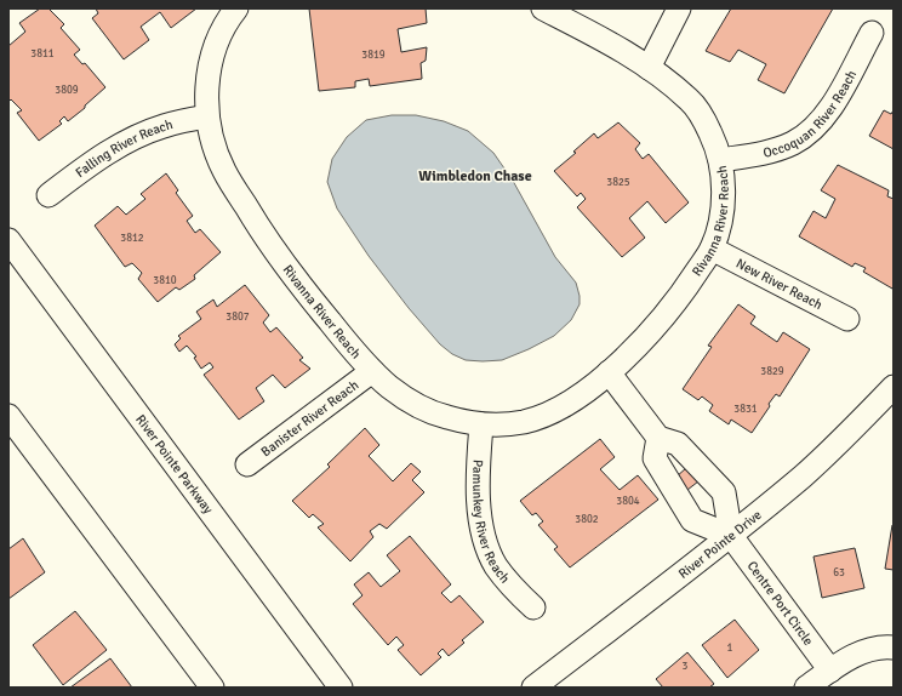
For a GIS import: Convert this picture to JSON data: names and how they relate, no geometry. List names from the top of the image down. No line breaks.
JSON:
{"streets":{"street":["Occoquan River Reach","Falling River Reach","Rivanna River Reach","New River Reach","Banister River Reach","River Pointe Parkway","Pamunkey River Reach","River Pointe Drive","Centre Port Circle"]},"crossings":[["Occoquan River Reach","Rivanna River Reach"],["Falling River Reach","Rivanna River Reach"],["Rivanna River Reach","New River Reach"],["Rivanna River Reach","Banister River Reach"],["Rivanna River Reach","Pamunkey River Reach"],["River Pointe Drive","Centre Port Circle"]],"districts":["Wimbledon Chase"],"house_numbers":["3811","3819","3809","3825","3812","3810","3807","3829","3831","3804","3802","63","1","3"]}
